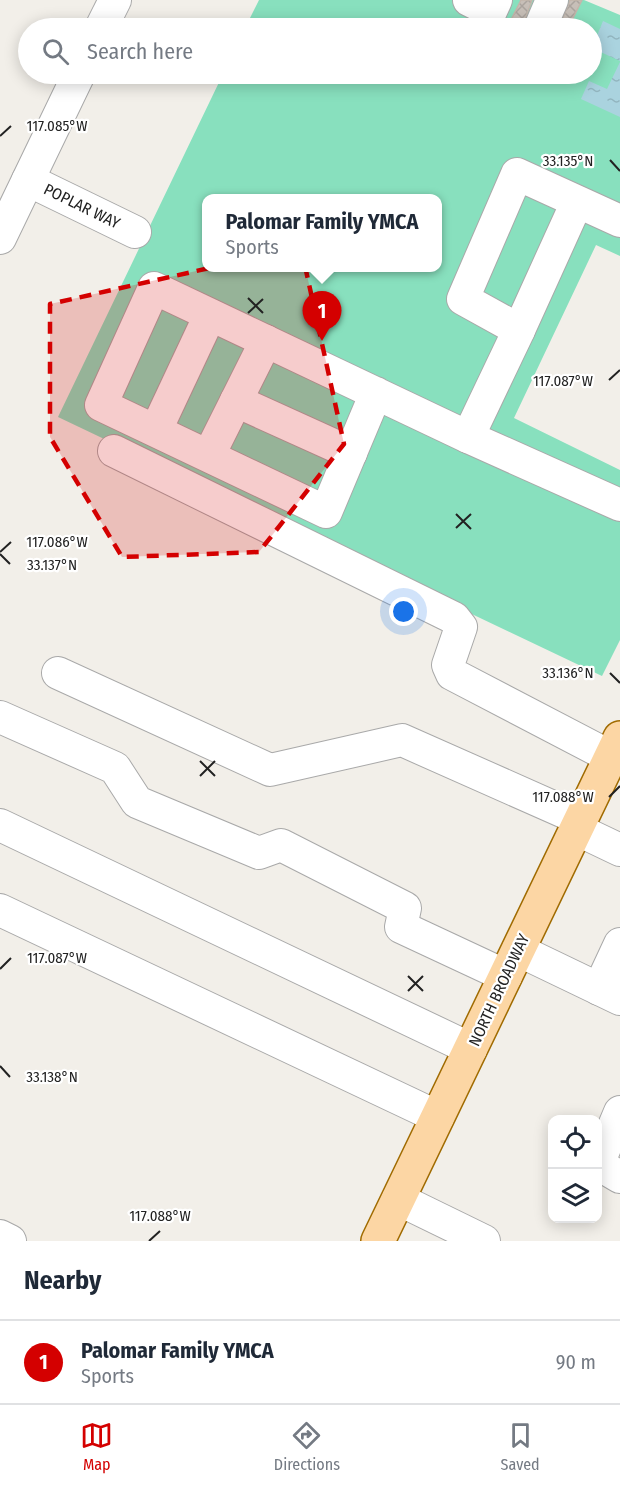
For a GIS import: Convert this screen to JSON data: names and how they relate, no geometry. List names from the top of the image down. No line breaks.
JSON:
{"streets":{"main road":["NORTH BROADWAY"],"street":["POPLAR WAY"]},"page":{"search":"Search here","popup":["Palomar Family YMCA","Sports"],"pins":"1","heading":"Nearby","list":[{"mark":"1","name":"Palomar Family YMCA","note":"Sports","value":"90 m"}],"nav":["Map","Directions","Saved"]},"coordinates":["117.085°W","33.135°N","117.087°W","117.086°W","33.137°N","33.136°N","117.088°W","33.138°N"]}
